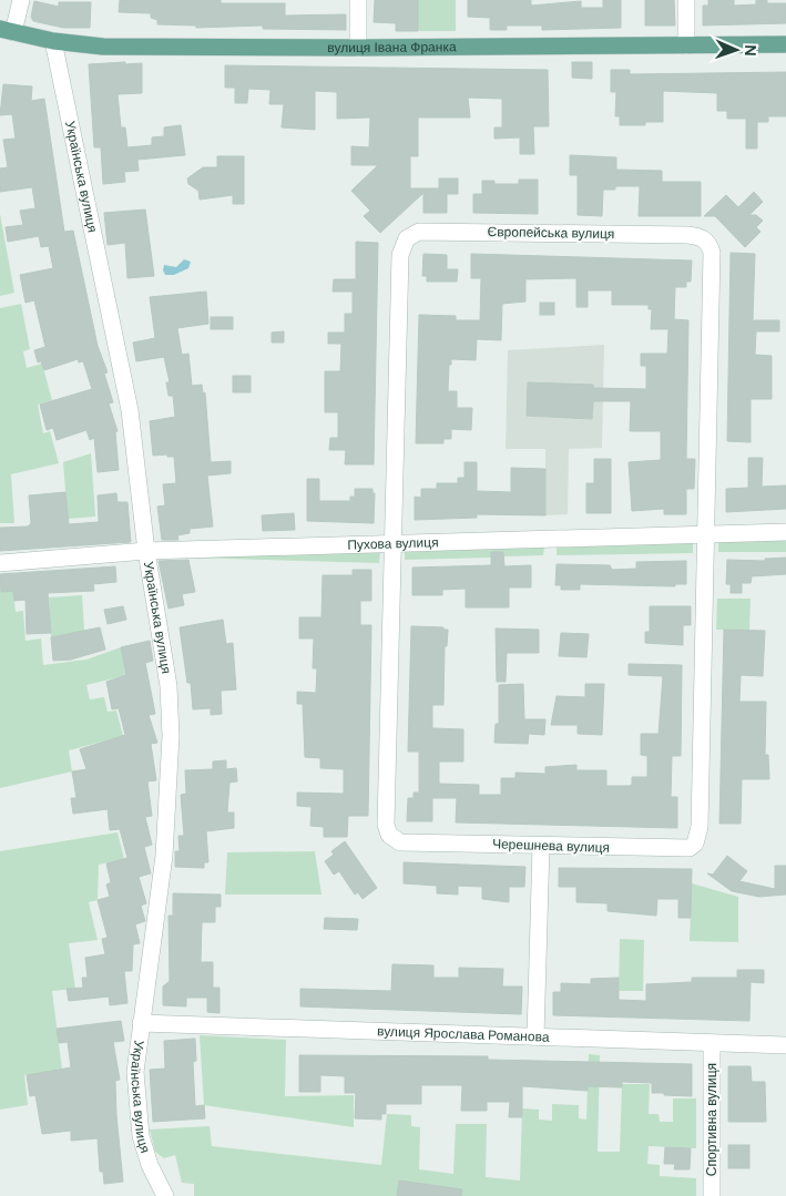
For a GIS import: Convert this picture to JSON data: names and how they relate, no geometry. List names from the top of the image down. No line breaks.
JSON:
{"streets":{"main road":["вулиця Івана Франка"],"street":["Українська вулиця","Європейська вулиця","Пухова вулиця","Черешнева вулиця","вулиця Ярослава Романова","Спортивна вулиця"]},"crossings":[["вулиця Івана Франка","Українська вулиця"],["Українська вулиця","Пухова вулиця"],["Українська вулиця","вулиця Ярослава Романова"],["Європейська вулиця","Пухова вулиця"],["Європейська вулиця","Черешнева вулиця"],["Пухова вулиця","Черешнева вулиця"],["вулиця Ярослава Романова","Спортивна вулиця"]],"north":"right"}
